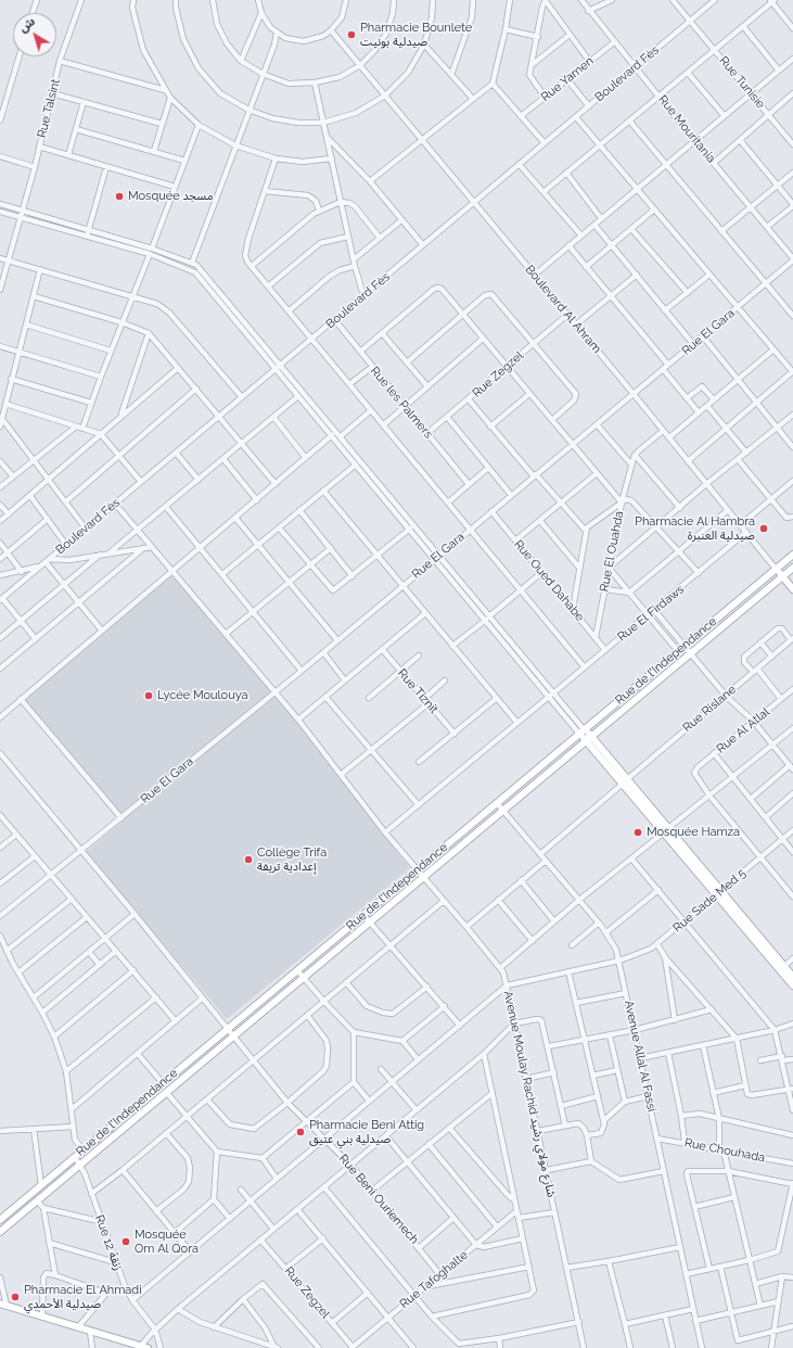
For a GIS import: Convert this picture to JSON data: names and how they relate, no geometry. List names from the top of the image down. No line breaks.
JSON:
{"streets":{"main road":["Boulevard Al Ahram","Rue de l'Independance"],"street":["Boulevard Fès","Rue Yamen","Rue Tunisie","Rue Talsint","Rue Mouritania","Rue El Gara","Rue Zegzel","Rue les Palmers","Rue El Ouahda","Rue Oued Dahabe","Rue El Firdaws","Rue Tiznit","Rue Rislane","Rue Al Atlal","Rue Sade Med 5","Avenue Allal Al Fassi","Avenue Moulay Rachid شارع مولاي رشيد","Rue Chouhada","Rue Beni Ouriemech","Rue 12 زنقة","Rue Tafoghalte"]},"crossings":[["Boulevard Fès","Rue Tunisie"],["Boulevard Fès","Rue Mouritania"],["Boulevard Fès","Boulevard Al Ahram"],["Boulevard Fès","Rue les Palmers"],["Boulevard Fès","Avenue Moulay Rachid شارع مولاي رشيد"],["Rue Yamen","Rue Mouritania"],["Rue Mouritania","Rue El Gara"],["Boulevard Al Ahram","Rue El Gara"],["Boulevard Al Ahram","Rue Zegzel"],["Boulevard Al Ahram","Rue El Firdaws"],["Boulevard Al Ahram","Rue de l'Independance"],["Rue El Gara","Rue Oued Dahabe"],["Rue El Gara","Avenue Moulay Rachid شارع مولاي رشيد"],["Rue El Gara","Rue Beni Ouriemech"],["Rue Zegzel","Rue les Palmers"],["Rue Zegzel","Rue Tafoghalte"],["Rue El Ouahda","Rue Oued Dahabe"],["Rue Oued Dahabe","Rue El Firdaws"],["Rue de l'Independance","Avenue Allal Al Fassi"],["Rue de l'Independance","Avenue Moulay Rachid شارع مولاي رشيد"],["Rue de l'Independance","Rue Beni Ouriemech"],["Rue de l'Independance","Rue 12 زنقة"],["Rue Rislane","Avenue Allal Al Fassi"],["Rue Sade Med 5","Avenue Allal Al Fassi"],["Rue Sade Med 5","Avenue Moulay Rachid شارع مولاي رشيد"],["Avenue Allal Al Fassi","Rue Chouhada"],["Rue Beni Ouriemech","Rue Tafoghalte"]],"places":["Pharmacie Bounlete صيدلية بونيت","Mosquée مسجد","Pharmacie Al Hambra صيدلية العنبرة","Lycée Moulouya","Mosquée Hamza","Collège Trifa إعدادية تريفة","Pharmacie Beni Attig صيدلية بني عتيق","Mosquée Om Al Qora","Pharmacie El Ahmadi صيدلية الأحمدي"],"north":"top left"}
